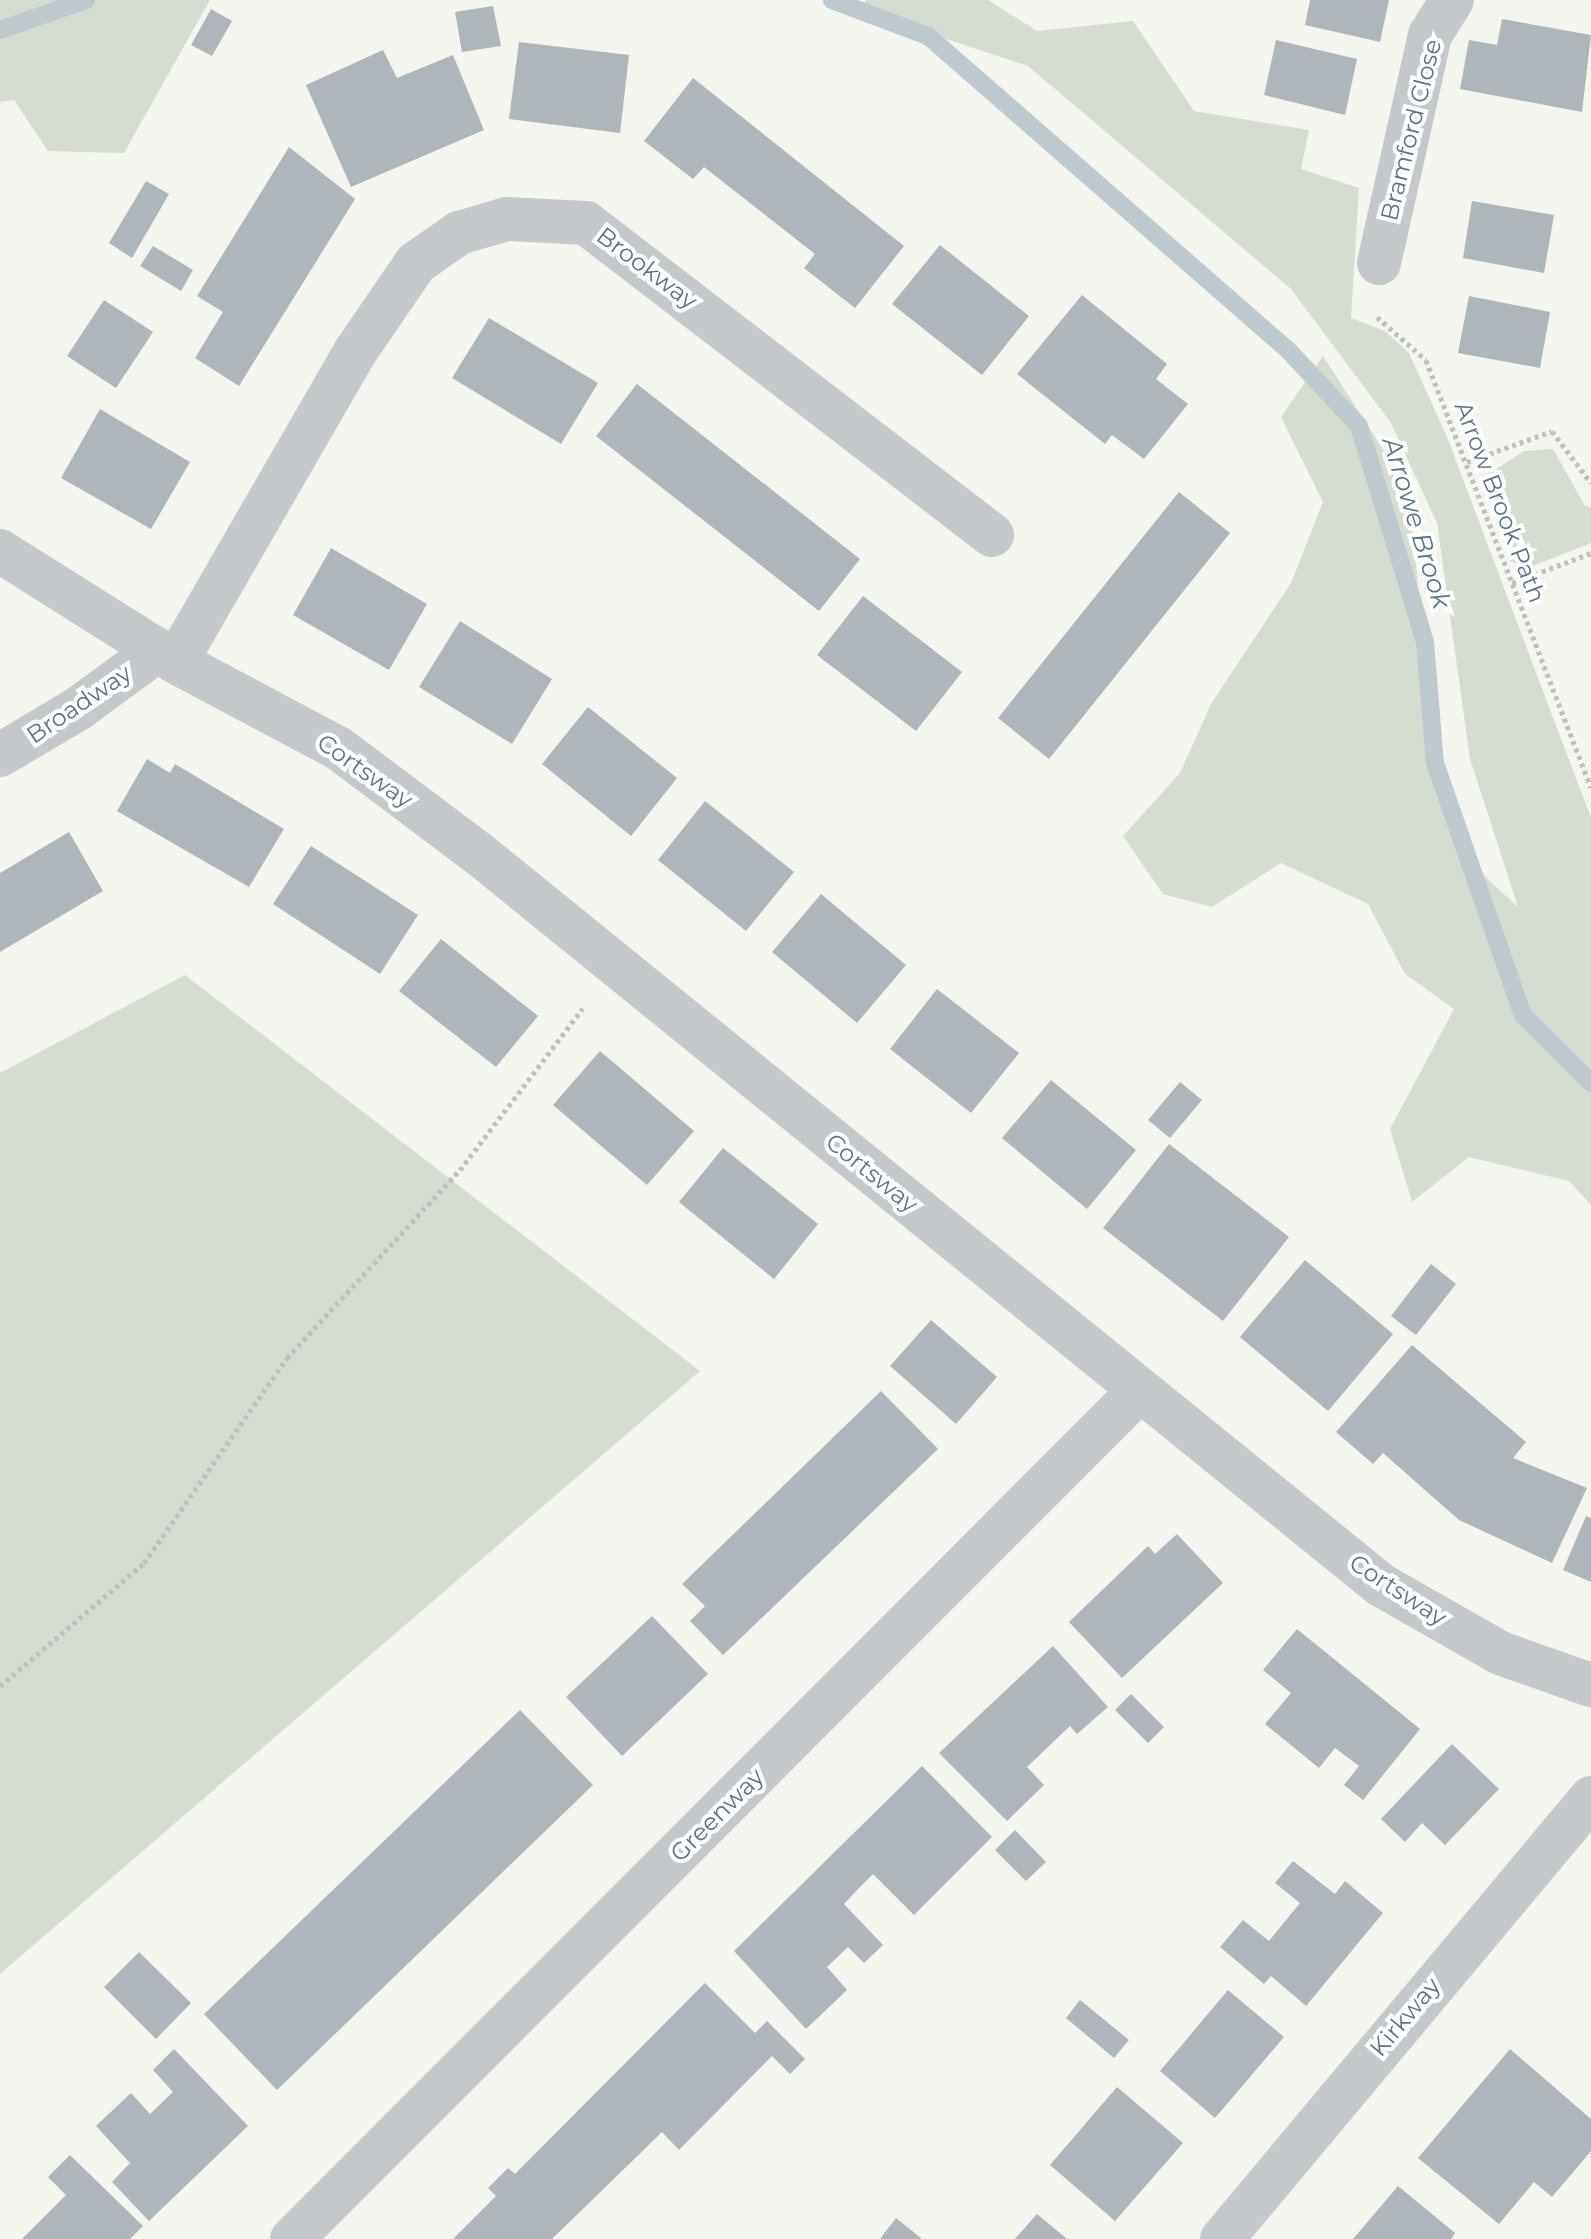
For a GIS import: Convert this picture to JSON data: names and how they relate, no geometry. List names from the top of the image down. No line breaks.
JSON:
{"streets":{"street":["Bramford Close","Brookway","Broadway","Cortsway","Greenway","Kirkway"],"path":["Arrow Brook Path"]},"crossings":[["Bramford Close","Arrow Brook Path"],["Brookway","Broadway"],["Brookway","Cortsway"],["Broadway","Cortsway"],["Cortsway","Greenway"]],"water":["Arrowe Brook"]}
